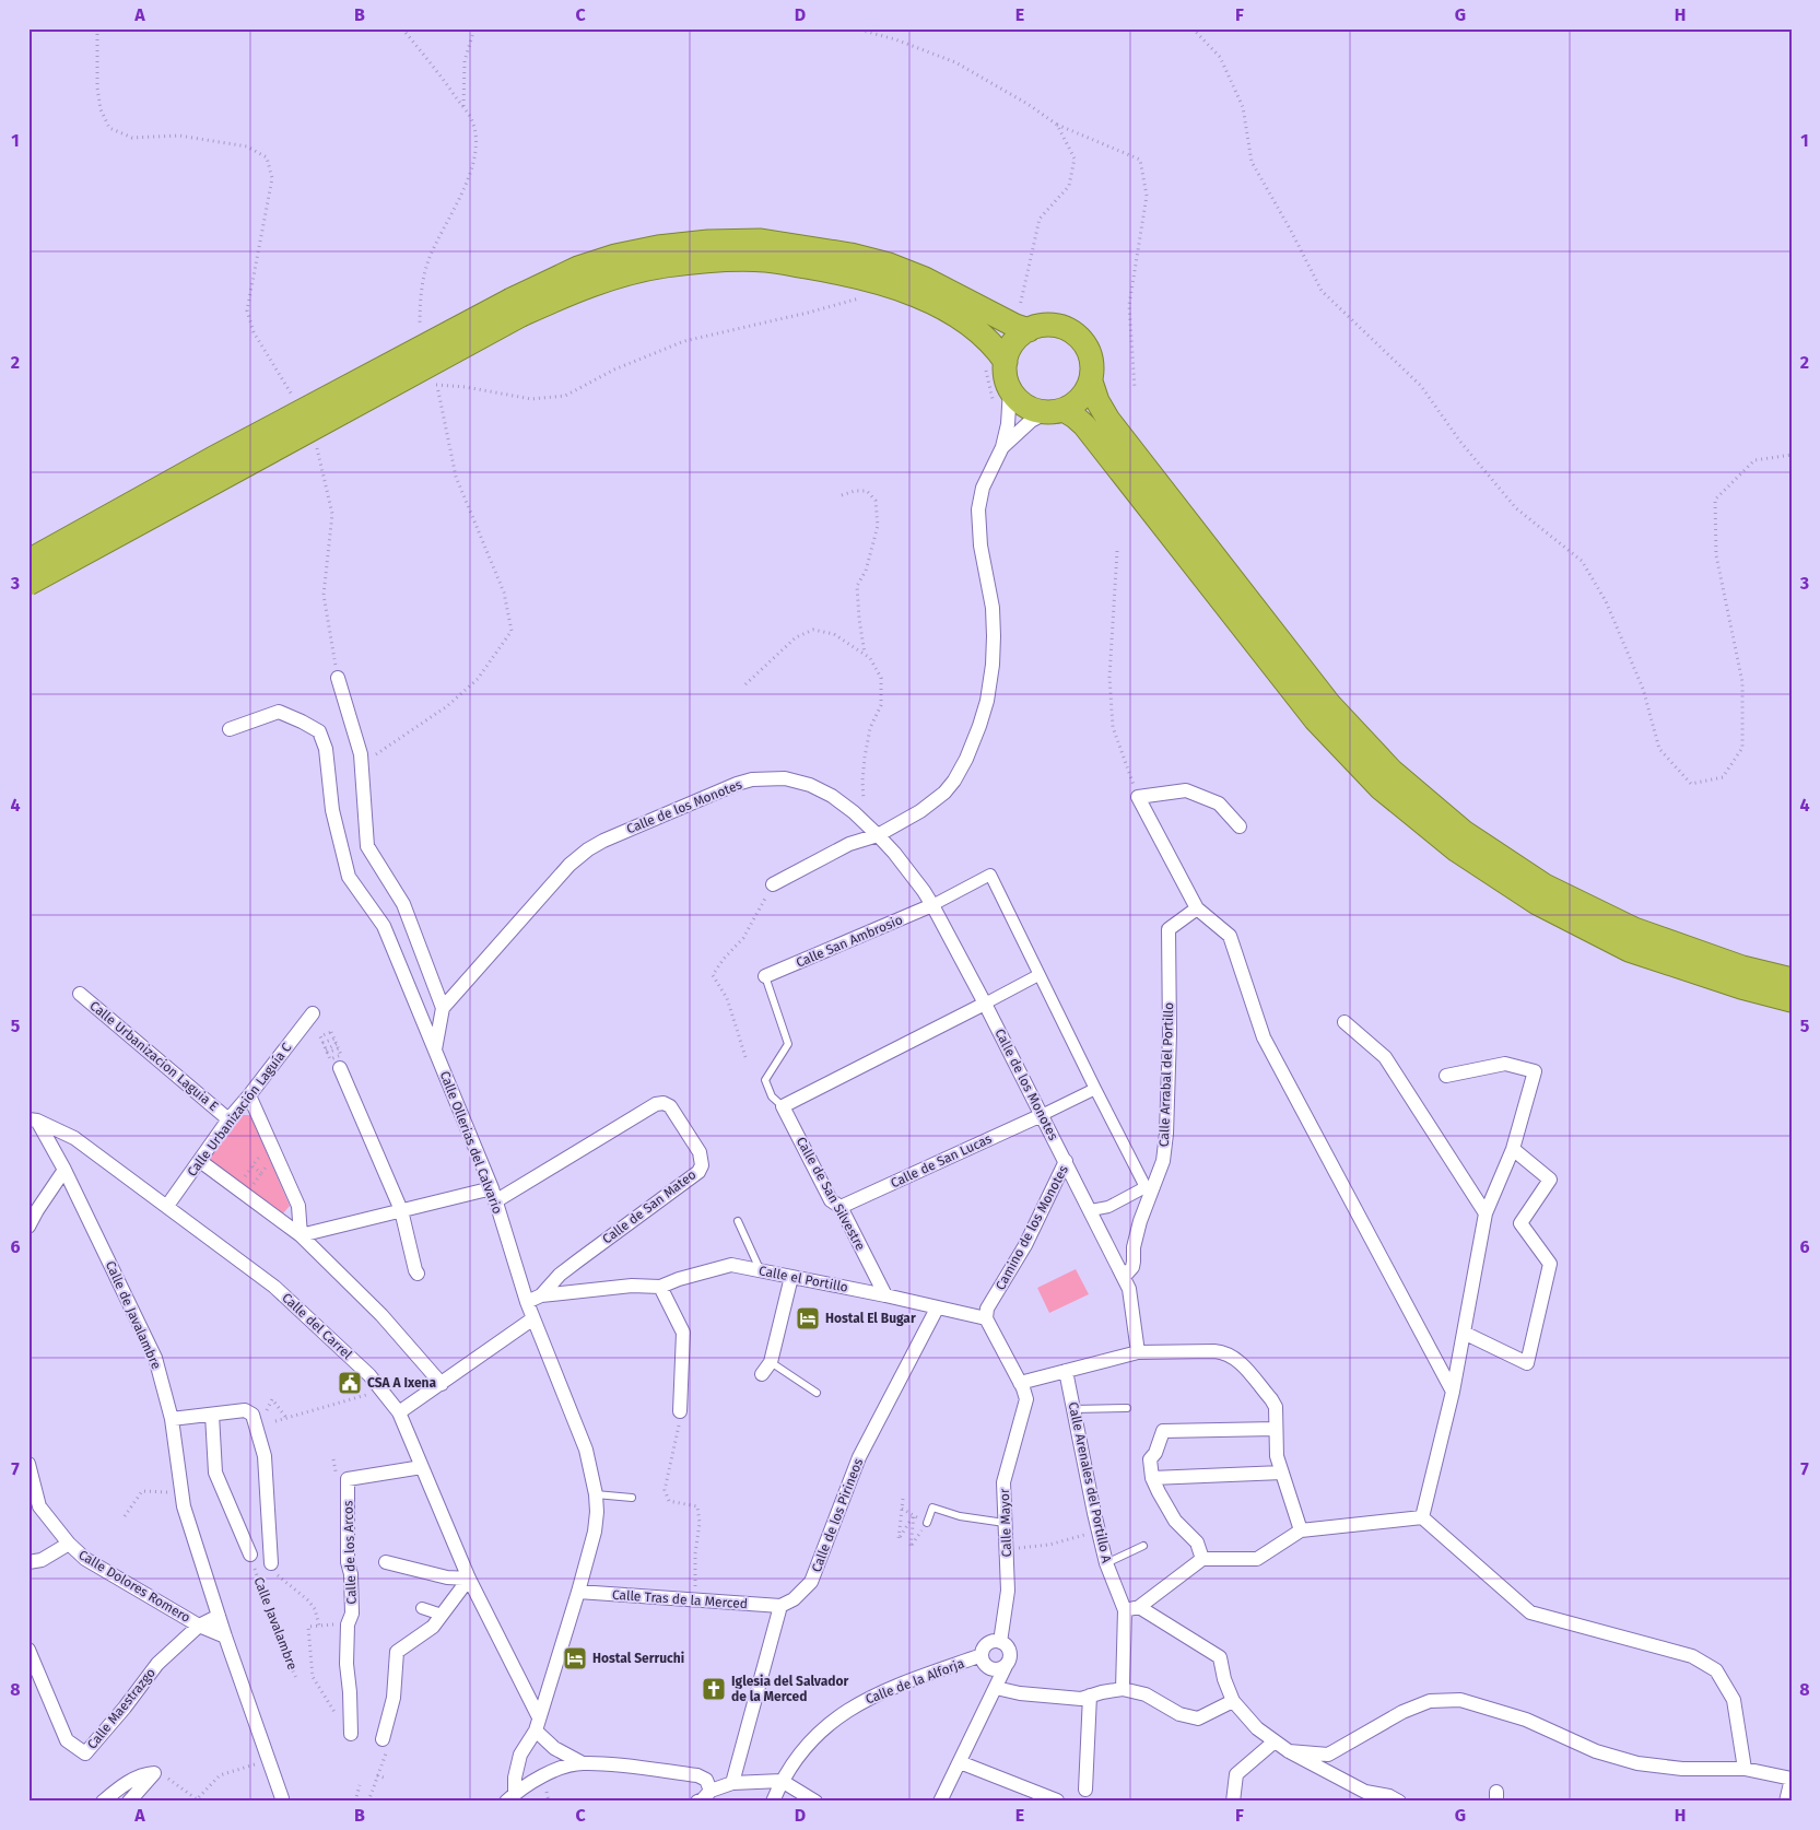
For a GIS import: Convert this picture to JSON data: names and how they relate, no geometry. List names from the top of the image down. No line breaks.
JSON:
{"streets":{"street":["Calle de los Monotes","Calle San Ambrosio","Calle Urbanizacion Laguia E","Calle Arrabal del Portillo","Calle Urbanización Laguía C","Calle Ollerias del Calvario","Calle de San Lucas","Calle de San Silvestre","Calle de San Mateo","Camino de los Monotes","Calle el Portillo","Calle de Javalambre","Calle del Carrel","Calle Arenales del Portillo A","Calle de los Pirineos","Calle Mayor","Calle de los Arcos","Calle Dolores Romero","Calle Tras de la Merced","Calle de la Alforja","Calle Maestrazgo"],"path":["Calle Javalambre"]},"crossings":[["Calle de los Monotes","Calle San Ambrosio"],["Calle de los Monotes","Calle de San Lucas"],["Calle de los Monotes","Camino de los Monotes"],["Calle San Ambrosio","Calle de San Silvestre"],["Calle Urbanizacion Laguia E","Calle Urbanización Laguía C"],["Calle Arrabal del Portillo","Camino de los Monotes"],["Calle Urbanización Laguía C","Calle del Carrel"],["Calle Ollerias del Calvario","Calle de San Mateo"],["Calle Ollerias del Calvario","Calle el Portillo"],["Calle Ollerias del Calvario","Calle del Carrel"],["Calle Ollerias del Calvario","Calle Tras de la Merced"],["Calle de San Lucas","Calle de San Silvestre"],["Calle de San Silvestre","Calle el Portillo"],["Calle de San Mateo","Calle el Portillo"],["Camino de los Monotes","Calle el Portillo"],["Calle el Portillo","Calle de los Pirineos"],["Calle de Javalambre","Calle del Carrel"],["Calle del Carrel","Calle de los Arcos"],["Calle de los Pirineos","Calle Tras de la Merced"],["Calle Mayor","Calle de la Alforja"],["Calle Dolores Romero","Calle Maestrazgo"]],"places":{"hotel":["Hostal El Bugar","Hostal Serruchi"],"public building":["CSA A Ixena"],"church":["Iglesia del Salvador de la Merced"]},"grid":{"columns":["A","B","C","D","E","F","G","H"],"rows":["1","2","3","4","5","6","7","8"]}}
